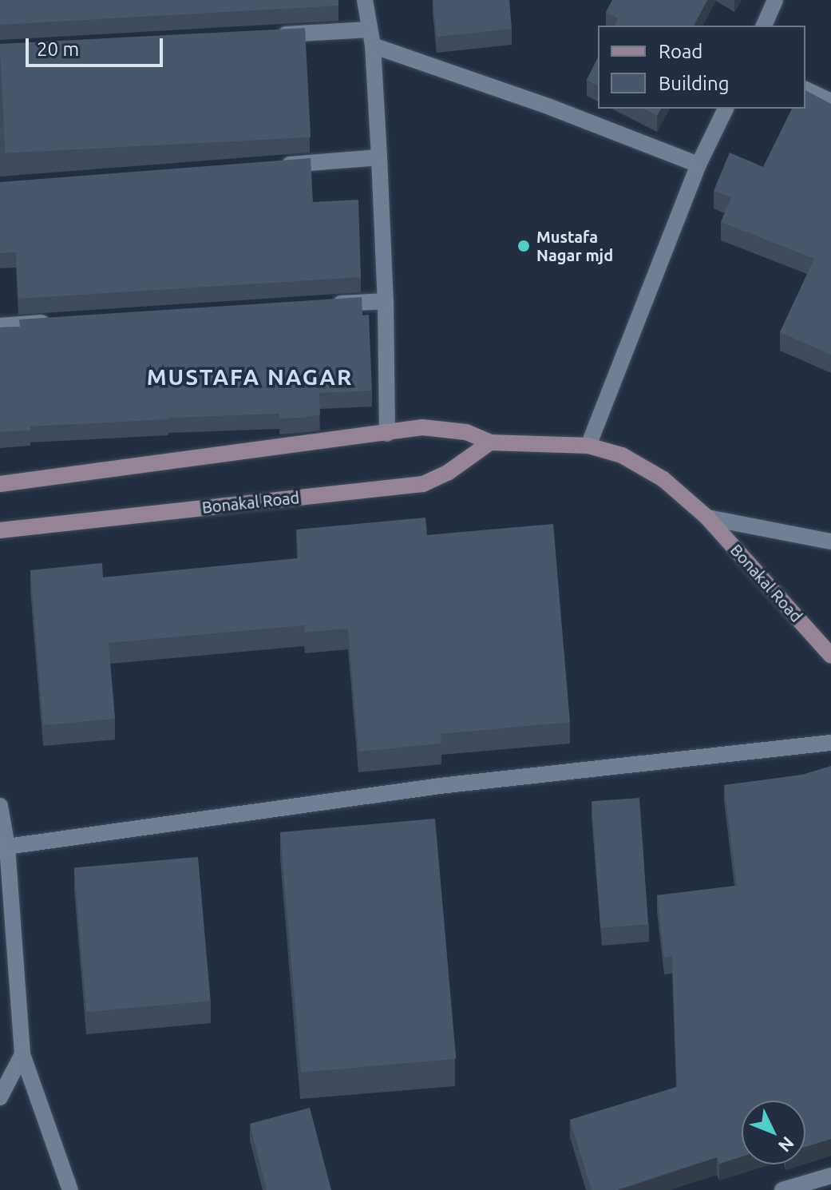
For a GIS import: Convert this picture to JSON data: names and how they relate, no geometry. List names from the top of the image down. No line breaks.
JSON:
{"streets":{"main road":["Bonakal Road"]},"districts":["MUSTAFA NAGAR"],"places":["Mustafa Nagar mjd"],"legend":["Road","Building"],"scale_bar":"20 m","north":"bottom right"}
